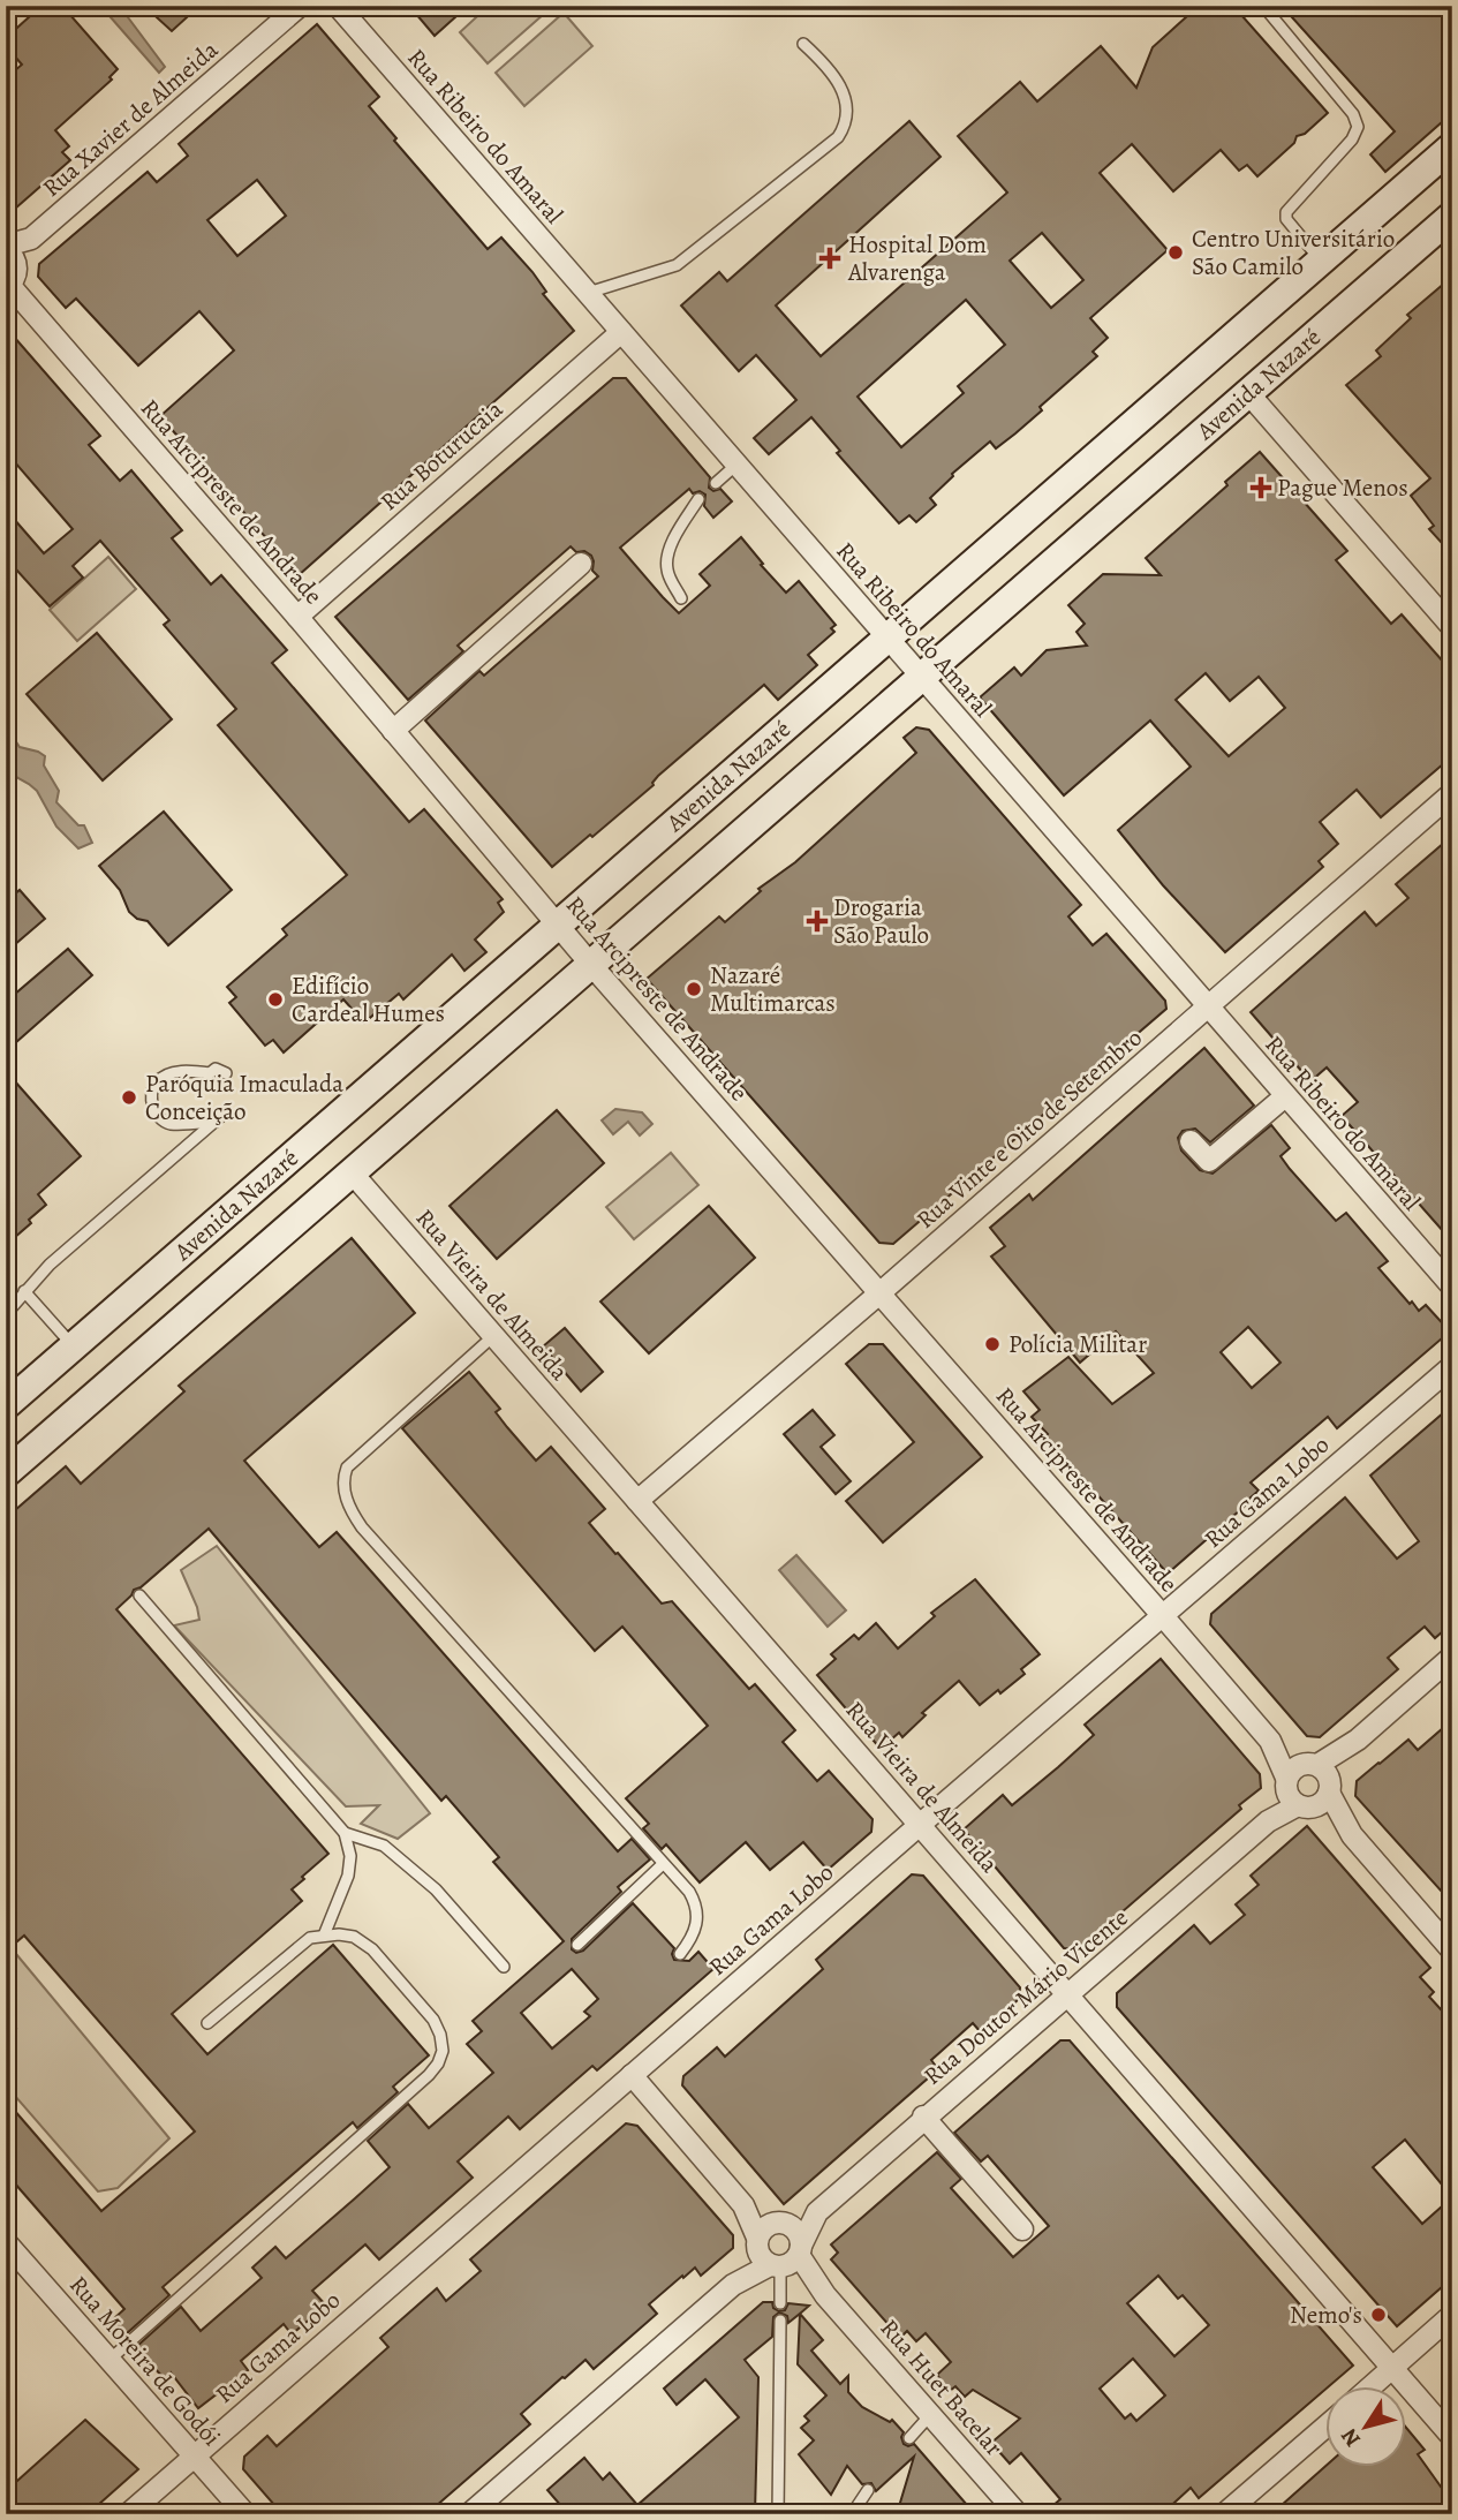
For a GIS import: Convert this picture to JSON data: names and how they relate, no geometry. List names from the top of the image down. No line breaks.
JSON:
{"streets":{"main road":["Avenida Nazaré"],"street":["Rua Xavier de Almeida","Rua Ribeiro do Amaral","Rua Boturucaia","Rua Arcipreste de Andrade","Rua Vinte e Oito de Setembro","Rua Vieira de Almeida","Rua Gama Lobo","Rua Doutor Mário Vicente","Rua Moreira de Godói","Rua Huet Bacelar"]},"crossings":[["Rua Xavier de Almeida","Rua Arcipreste de Andrade"],["Rua Ribeiro do Amaral","Avenida Nazaré"],["Rua Ribeiro do Amaral","Rua Boturucaia"],["Rua Ribeiro do Amaral","Rua Vinte e Oito de Setembro"],["Avenida Nazaré","Rua Arcipreste de Andrade"],["Avenida Nazaré","Rua Vieira de Almeida"],["Rua Boturucaia","Rua Arcipreste de Andrade"],["Rua Arcipreste de Andrade","Rua Vinte e Oito de Setembro"],["Rua Arcipreste de Andrade","Rua Gama Lobo"],["Rua Arcipreste de Andrade","Rua Doutor Mário Vicente"],["Rua Vinte e Oito de Setembro","Rua Vieira de Almeida"],["Rua Vieira de Almeida","Rua Gama Lobo"],["Rua Vieira de Almeida","Rua Doutor Mário Vicente"],["Rua Gama Lobo","Rua Moreira de Godói"],["Rua Gama Lobo","Rua Huet Bacelar"],["Rua Doutor Mário Vicente","Rua Huet Bacelar"]],"places":{"other":["Centro Universitário São Camilo","Nazaré Multimarcas","Edifício Cardeal Humes","Paróquia Imaculada Conceição","Polícia Militar","Nemo's"],"health":["Hospital Dom Alvarenga","Pague Menos","Drogaria São Paulo"]},"north":"bottom left"}
